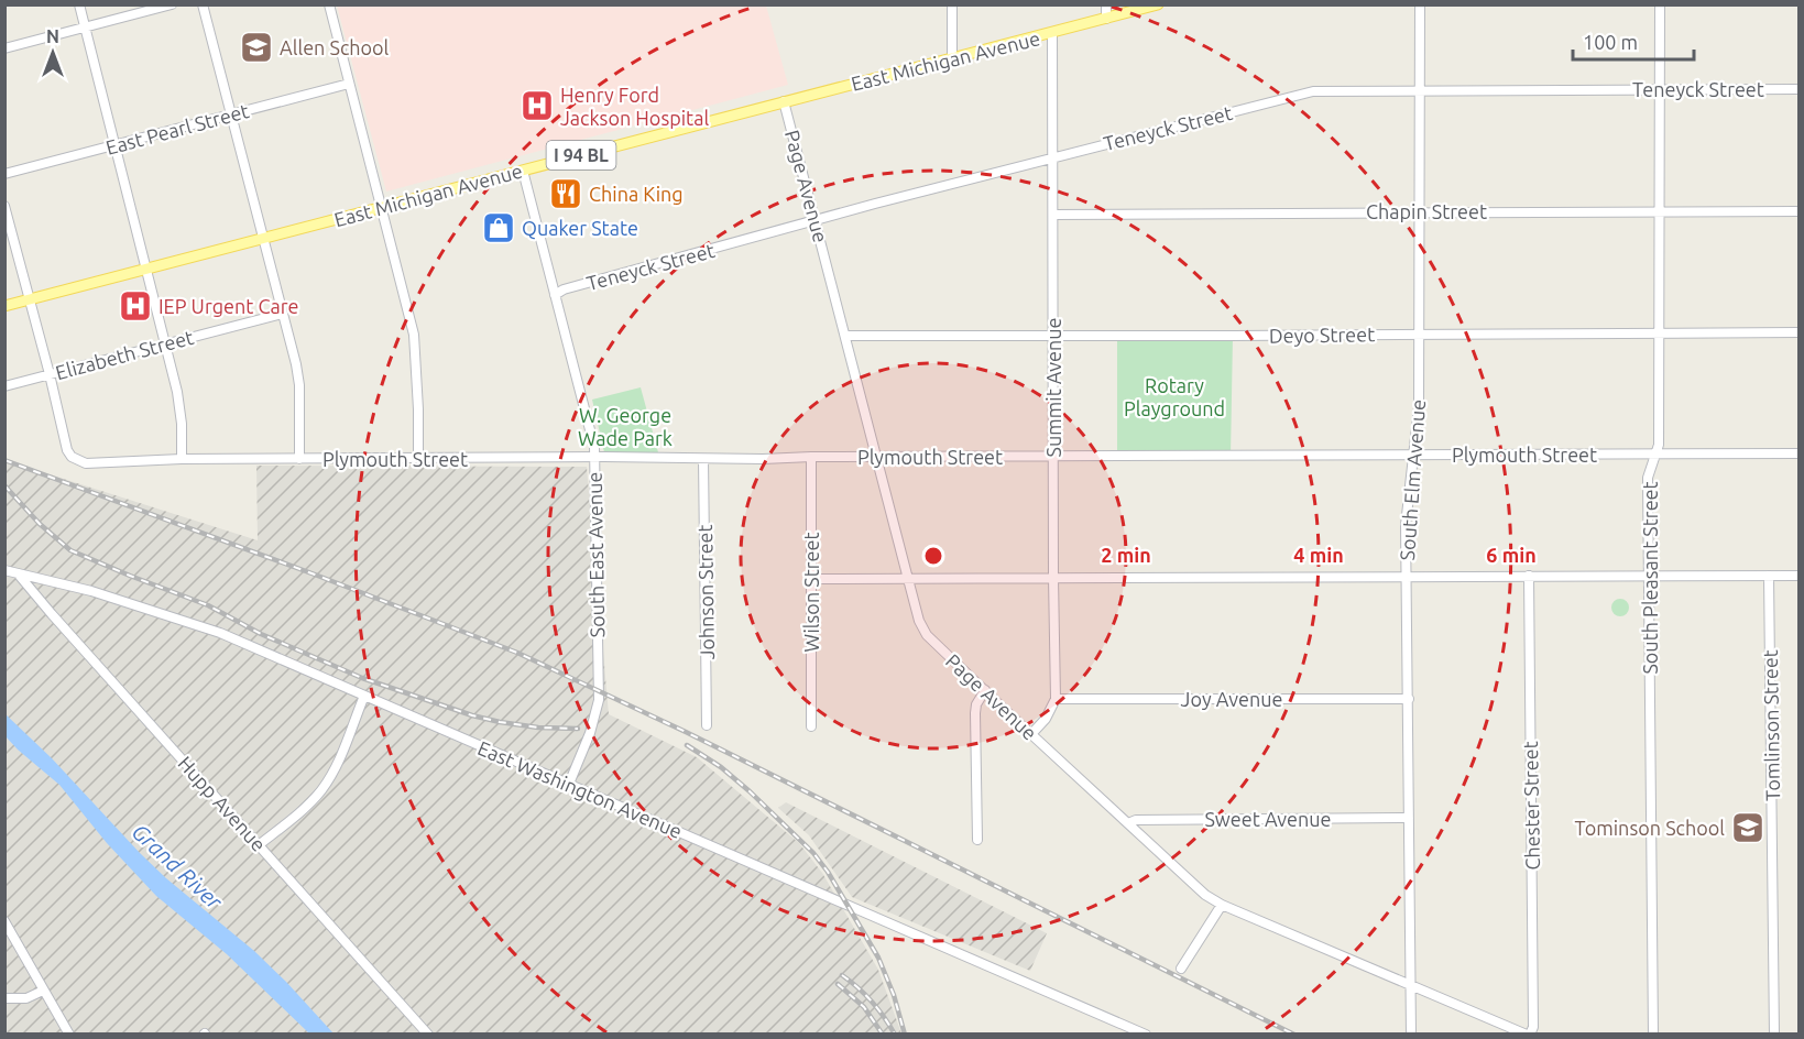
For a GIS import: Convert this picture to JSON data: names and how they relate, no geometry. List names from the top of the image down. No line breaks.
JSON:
{"streets":{"main road":["East Michigan Avenue","I 94 BL"],"street":["Teneyck Street","East Pearl Street","Page Avenue","Chapin Street","Deyo Street","Elizabeth Street","Summit Avenue","Plymouth Street","South Elm Avenue","South East Avenue","South Pleasant Street","Johnson Street","Wilson Street","Joy Avenue","Tomlinson Street","East Washington Avenue","Hupp Avenue","Chester Street","Sweet Avenue"]},"crossings":[["East Michigan Avenue","Page Avenue"],["East Michigan Avenue","Summit Avenue"],["East Michigan Avenue","South East Avenue"],["Teneyck Street","Page Avenue"],["Teneyck Street","Summit Avenue"],["Teneyck Street","South Elm Avenue"],["Teneyck Street","South East Avenue"],["Teneyck Street","South Pleasant Street"],["Page Avenue","Deyo Street"],["Page Avenue","Plymouth Street"],["Page Avenue","South Elm Avenue"],["Page Avenue","Chester Street"],["Page Avenue","Sweet Avenue"],["Chapin Street","Summit Avenue"],["Chapin Street","South Elm Avenue"],["Chapin Street","South Pleasant Street"],["Deyo Street","Summit Avenue"],["Deyo Street","South Elm Avenue"],["Deyo Street","South Pleasant Street"],["Elizabeth Street","Plymouth Street"],["Summit Avenue","Plymouth Street"],["Summit Avenue","Joy Avenue"],["Plymouth Street","South Elm Avenue"],["Plymouth Street","South East Avenue"],["Plymouth Street","South Pleasant Street"],["Plymouth Street","Johnson Street"],["Plymouth Street","Wilson Street"],["South Elm Avenue","Joy Avenue"],["South Elm Avenue","Sweet Avenue"],["South East Avenue","East Washington Avenue"],["East Washington Avenue","Hupp Avenue"]],"water":["Grand River"],"parks":["Rotary Playground","W. George Wade Park"],"places":{"school or university":["Allen School","Tominson School"],"hospital":["Henry Ford Jackson Hospital","IEP Urgent Care"],"restaurant":["China King"],"shop":["Quaker State"]},"scale_bar":"100 m","north":"top","rings":["2 min","4 min","6 min"]}
